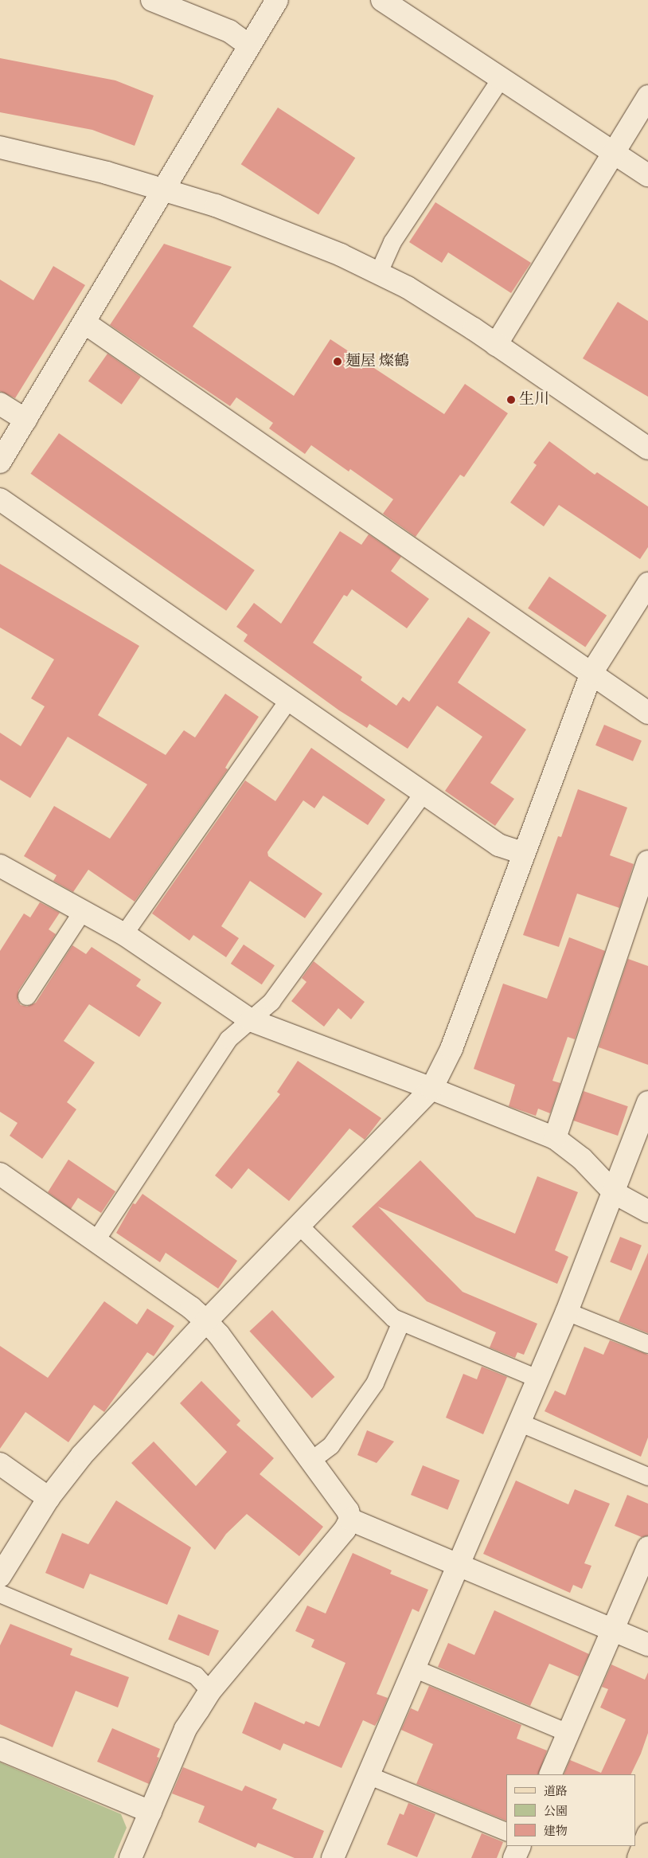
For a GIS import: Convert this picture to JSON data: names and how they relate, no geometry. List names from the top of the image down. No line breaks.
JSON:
{"places":["麺屋 燦鶴","生川"],"legend":["道路","公園","建物"]}
